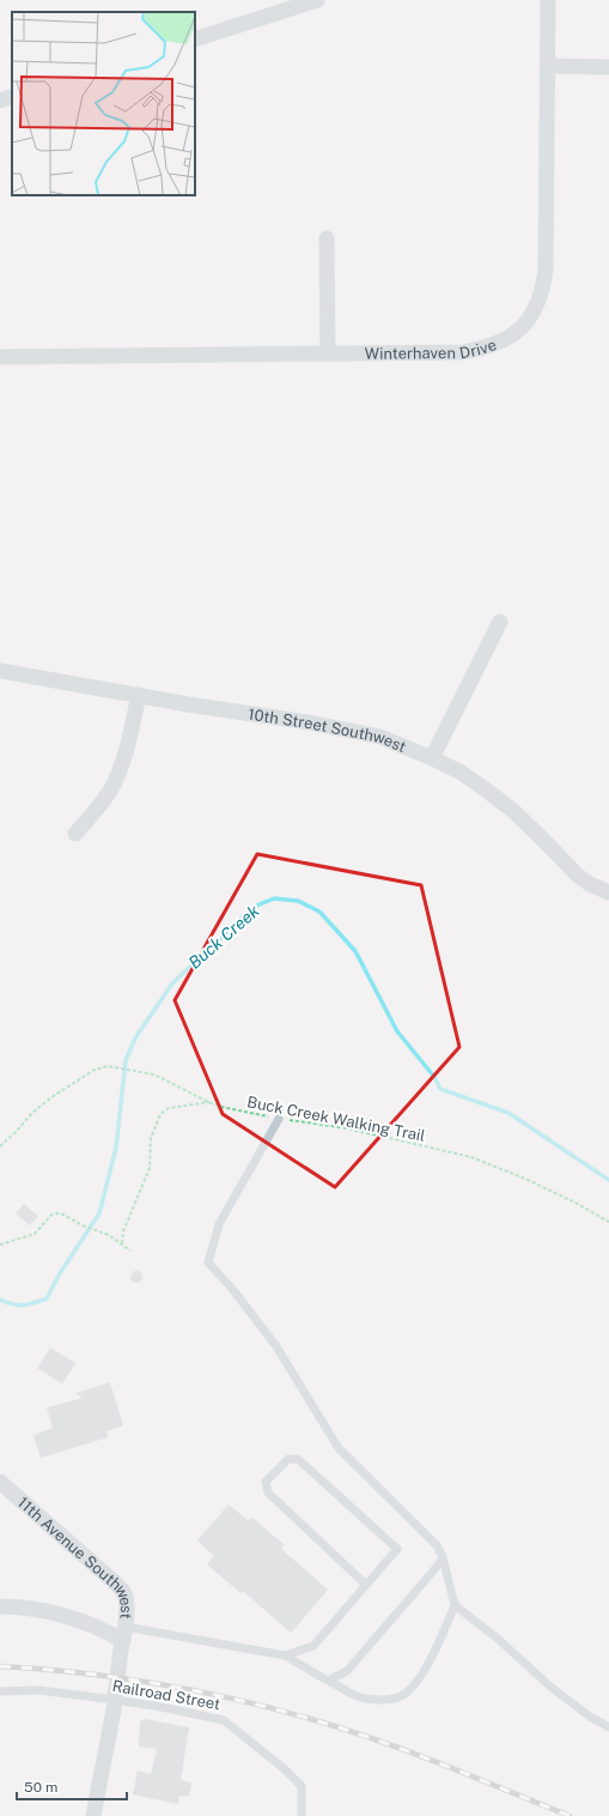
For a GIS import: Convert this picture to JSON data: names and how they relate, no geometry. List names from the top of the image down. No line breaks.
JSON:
{"streets":{"street":["Winterhaven Drive","10th Street Southwest","11th Avenue Southwest"],"lane":["Railroad Street"],"path":["Buck Creek Walking Trail"]},"crossings":[["11th Avenue Southwest","Railroad Street"]],"water":["Buck Creek"],"scale_bar":"50 m"}
